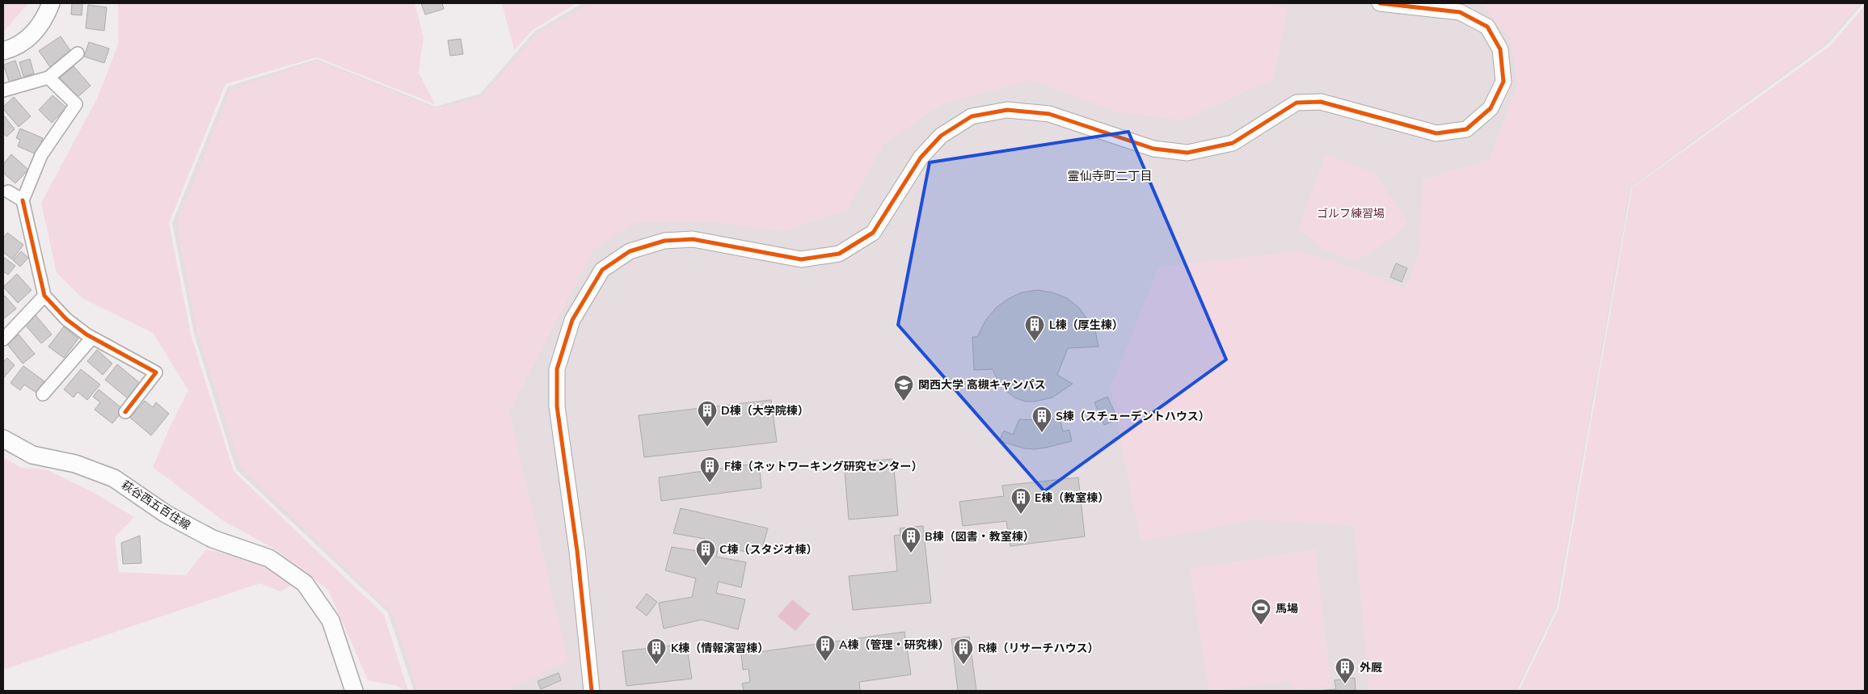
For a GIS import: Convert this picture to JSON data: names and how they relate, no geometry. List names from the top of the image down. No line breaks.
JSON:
{"streets":{"main road":["萩谷西五百住線"]},"districts":["霊仙寺町二丁目"],"parks":["ゴルフ練習場"],"places":{"building":["L棟（厚生棟）","D棟（大学院棟）","S棟（スチューデントハウス）","F棟（ネットワーキング研究センター）","E棟（教室棟）","B棟（図書・教室棟）","C棟（スタジオ棟）","A棟（管理・研究棟）","K棟（情報演習棟）","R棟（リサーチハウス）","外厩"],"school or university":["関西大学 高槻キャンパス"],"sports":["馬場"]}}
